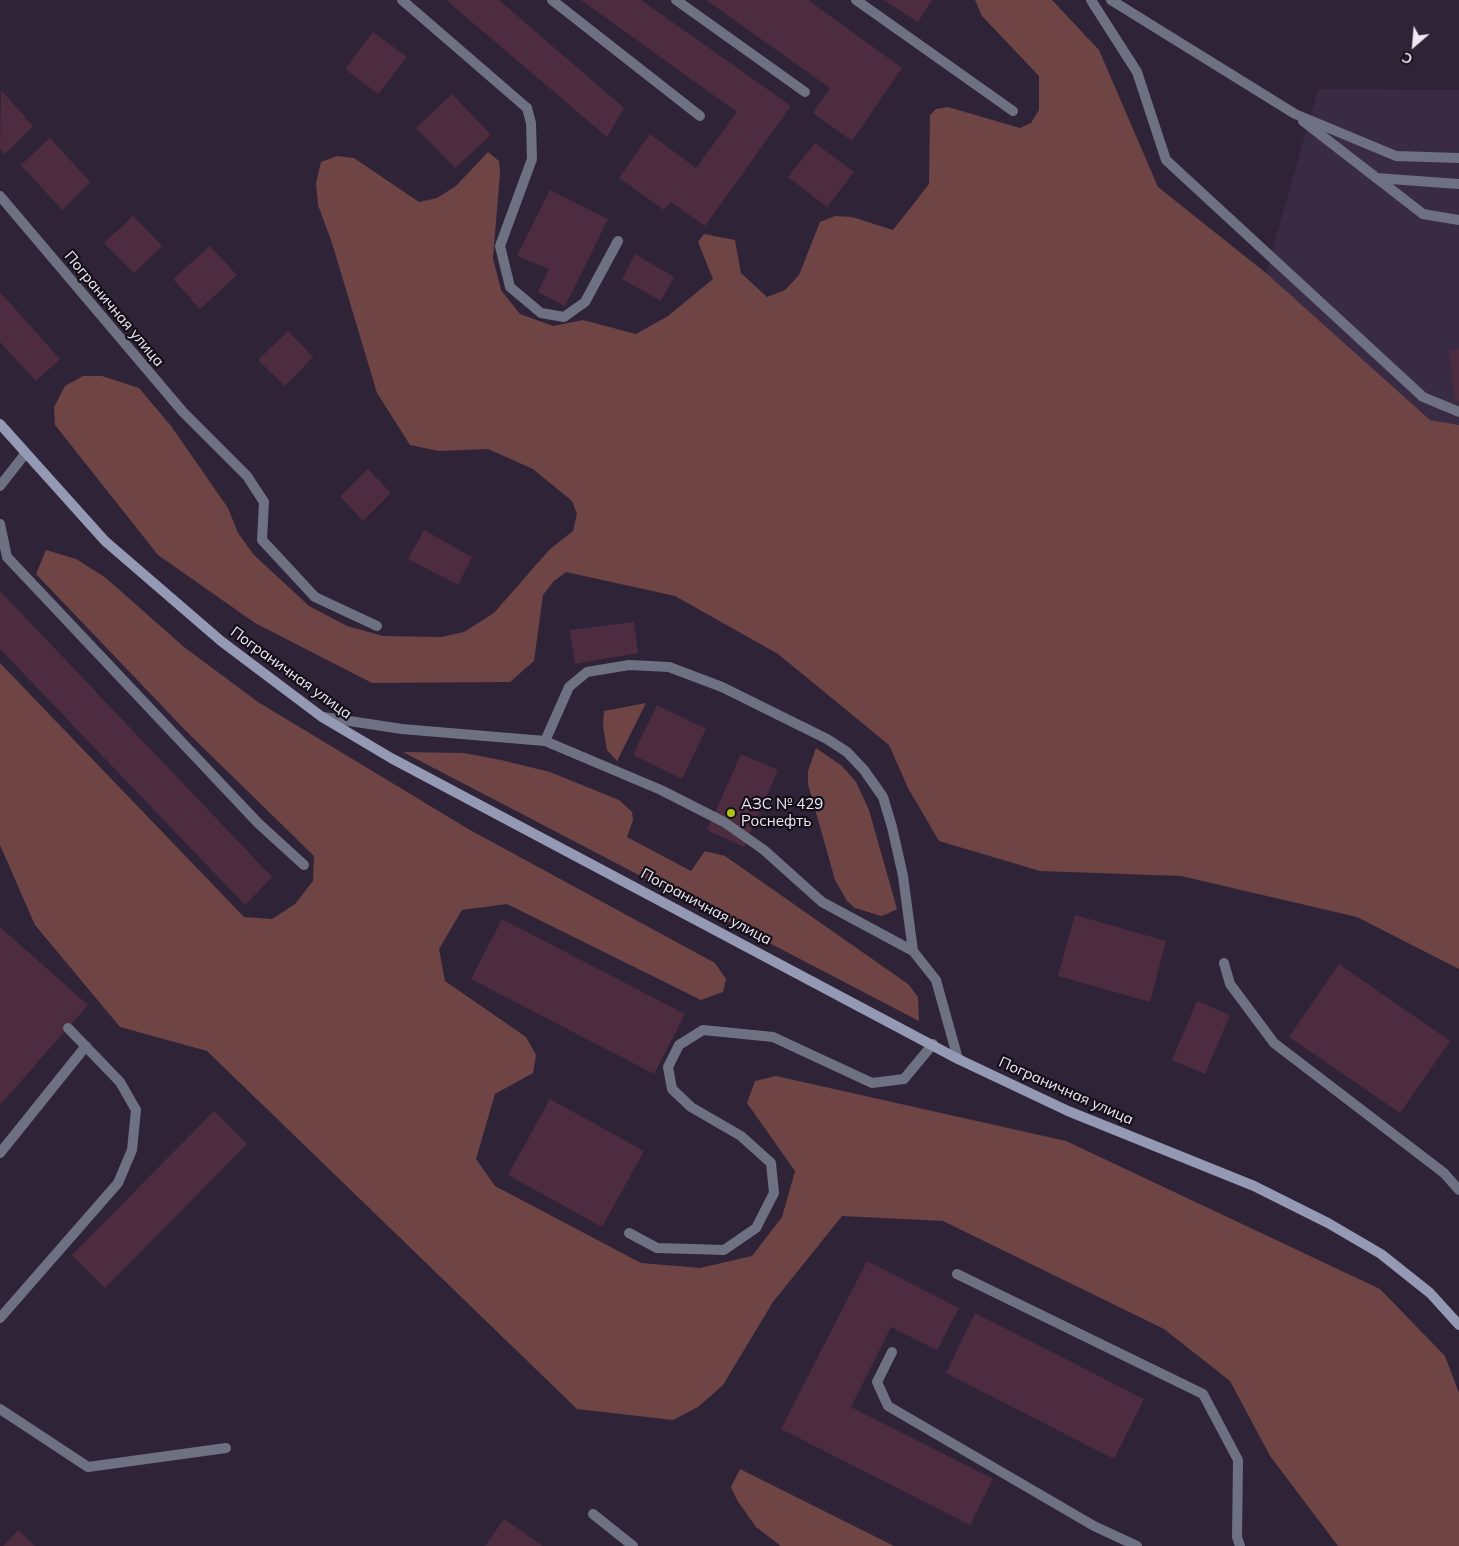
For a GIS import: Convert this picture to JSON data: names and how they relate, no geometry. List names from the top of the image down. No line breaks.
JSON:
{"streets":{"main road":["Пограничная улица"]},"places":["АЗС № 429 Роснефть"],"north":"bottom left"}
